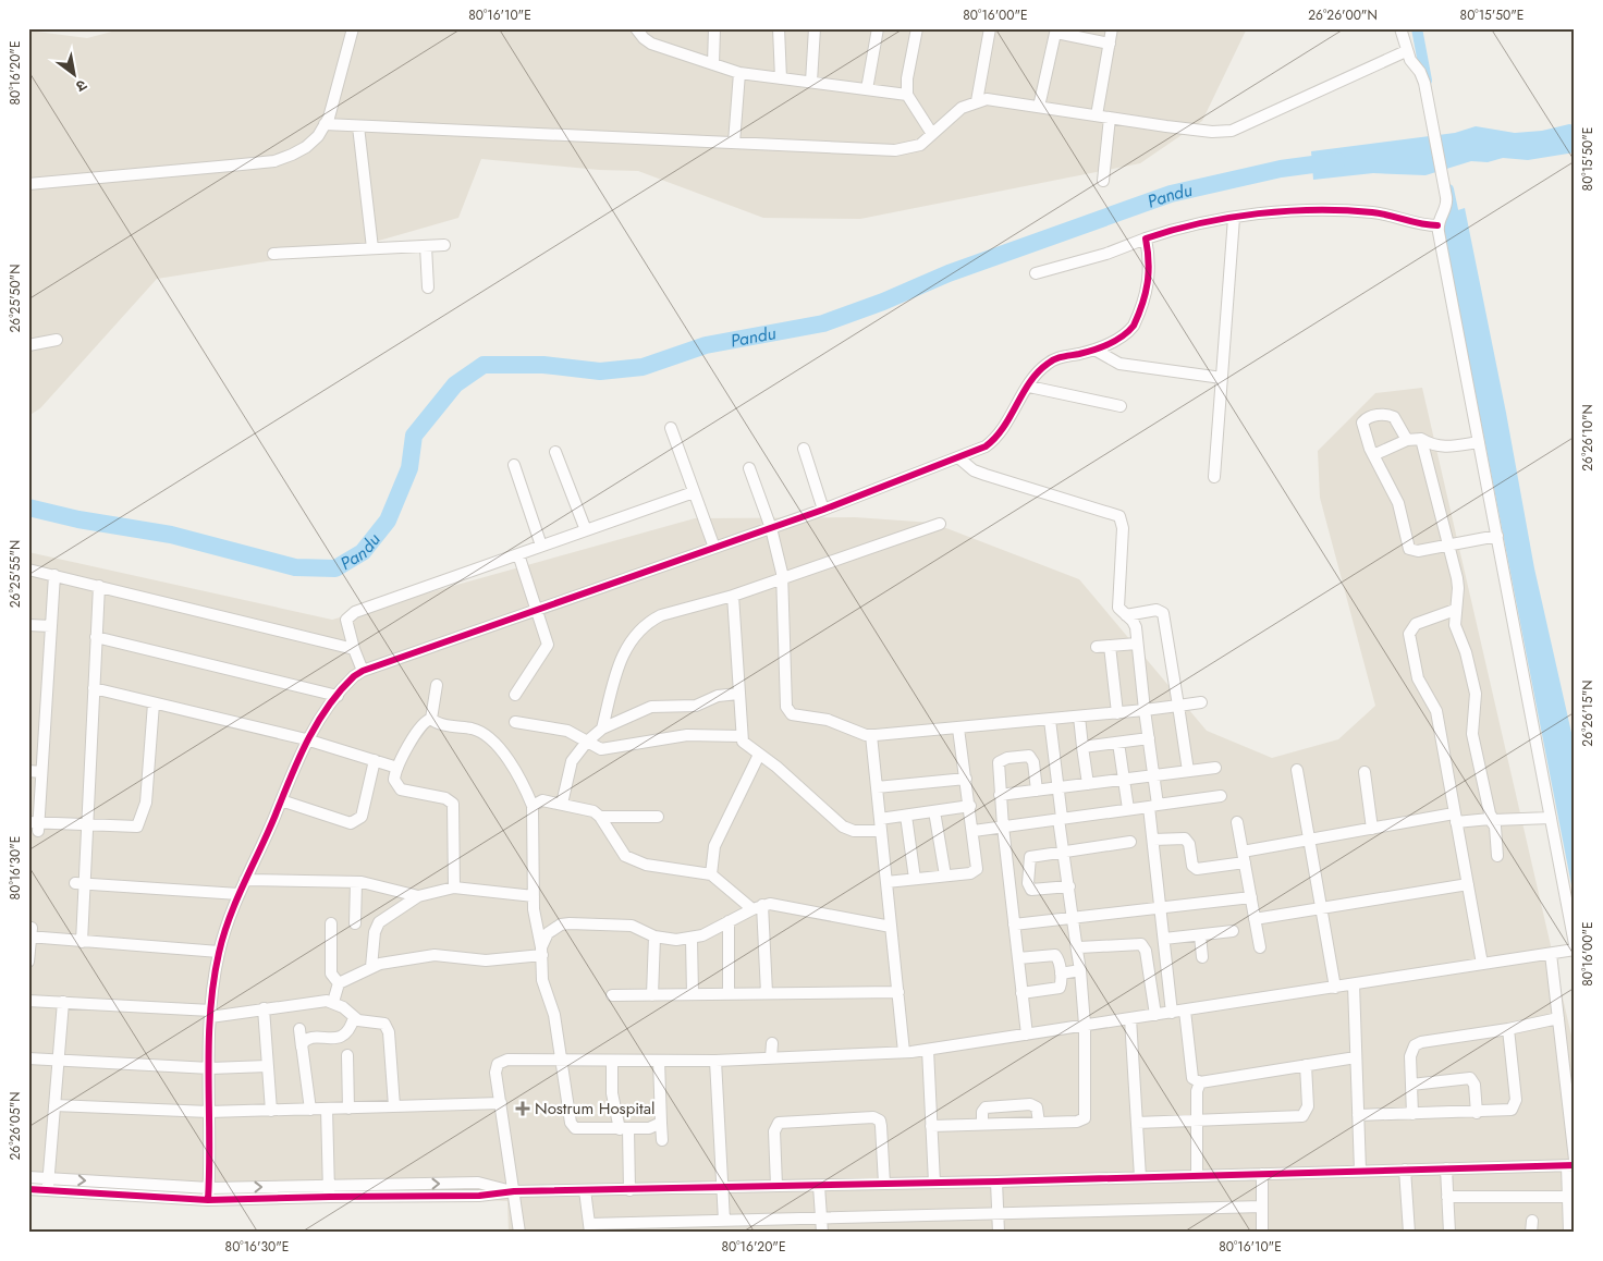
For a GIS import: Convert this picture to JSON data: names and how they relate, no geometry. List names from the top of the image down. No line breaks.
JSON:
{"water":["Pandu"],"places":{"health":["Nostrum Hospital"]},"north":"bottom right","coordinates":["80°16'10\"E","80°16'00\"E","26°26'00\"N","80°15'50\"E","80°16'20\"E","26°25'50\"N","26°26'10\"N","26°25'55\"N","26°26'15\"N","80°16'30\"E","26°26'05\"N"]}
